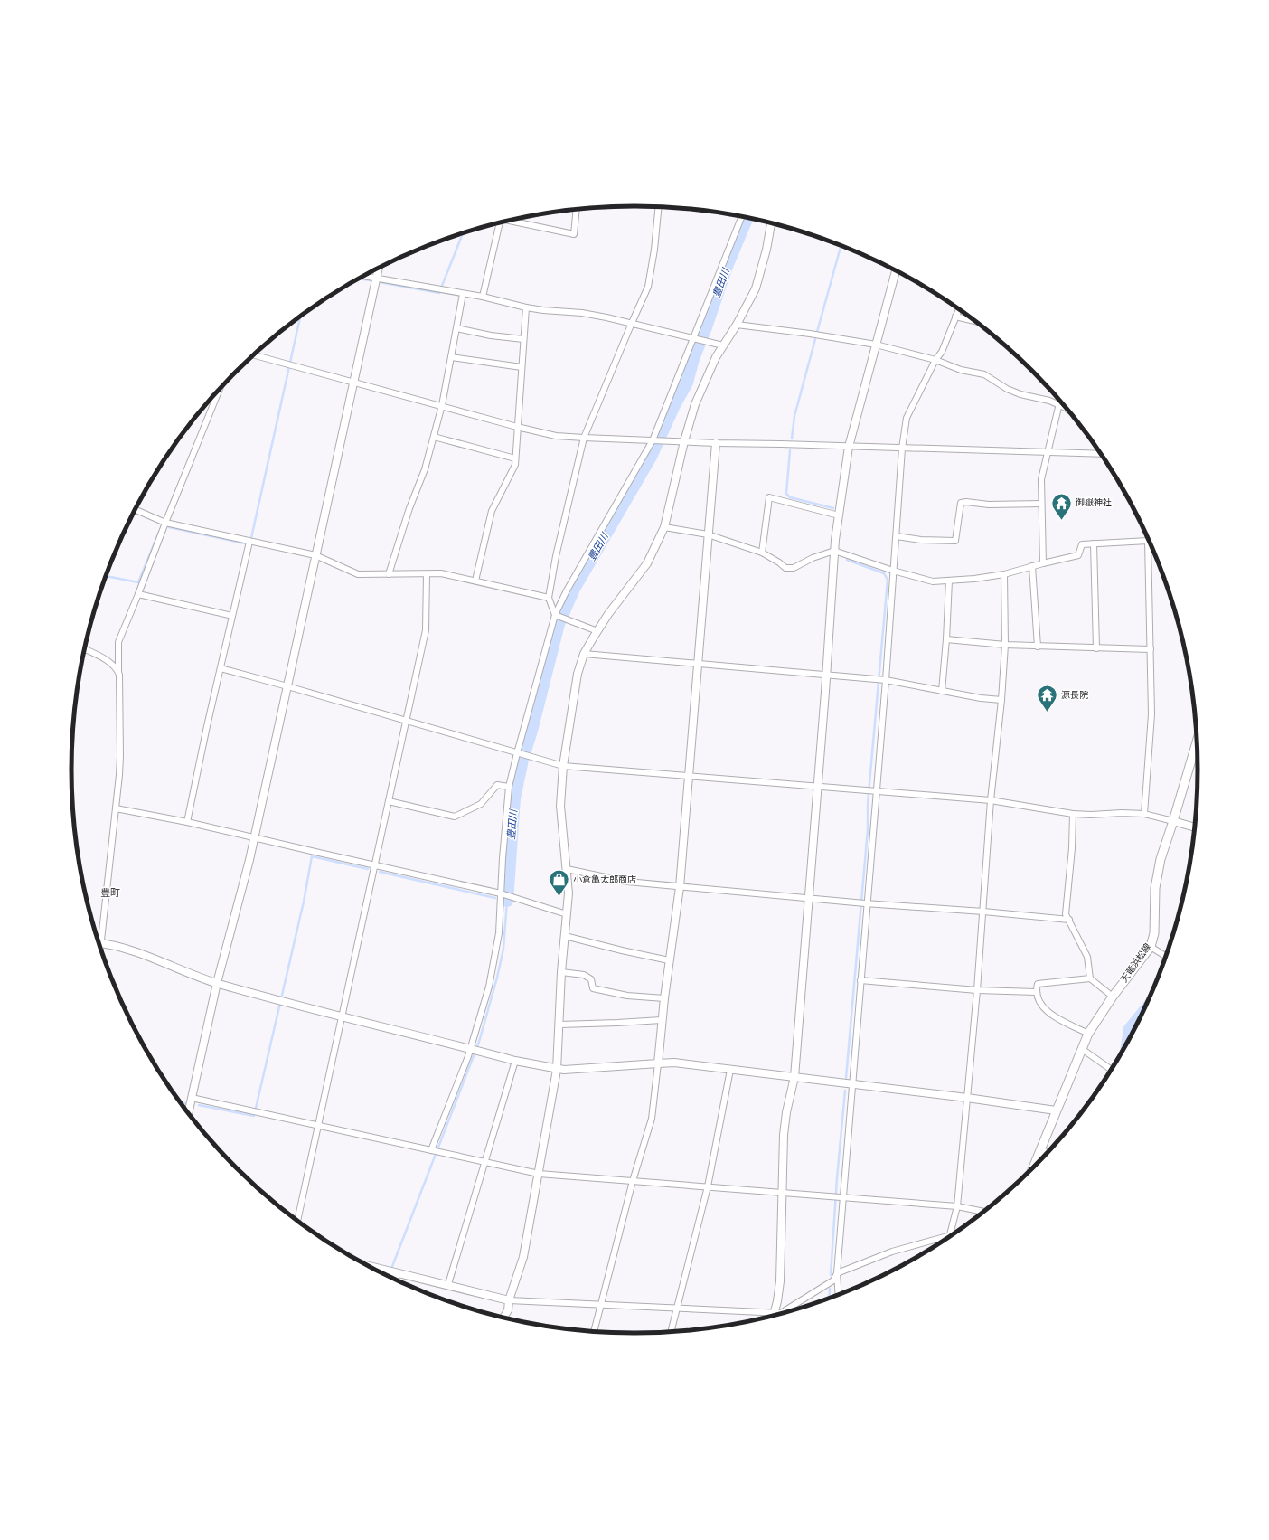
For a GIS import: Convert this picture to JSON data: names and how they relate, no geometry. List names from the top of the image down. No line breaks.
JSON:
{"streets":{"main road":["天竜浜松線"]},"districts":["豊町"],"water":["豊田川"],"places":{"temple":["御嶽神社","源長院"],"shop":["小倉亀太郎商店"]}}
